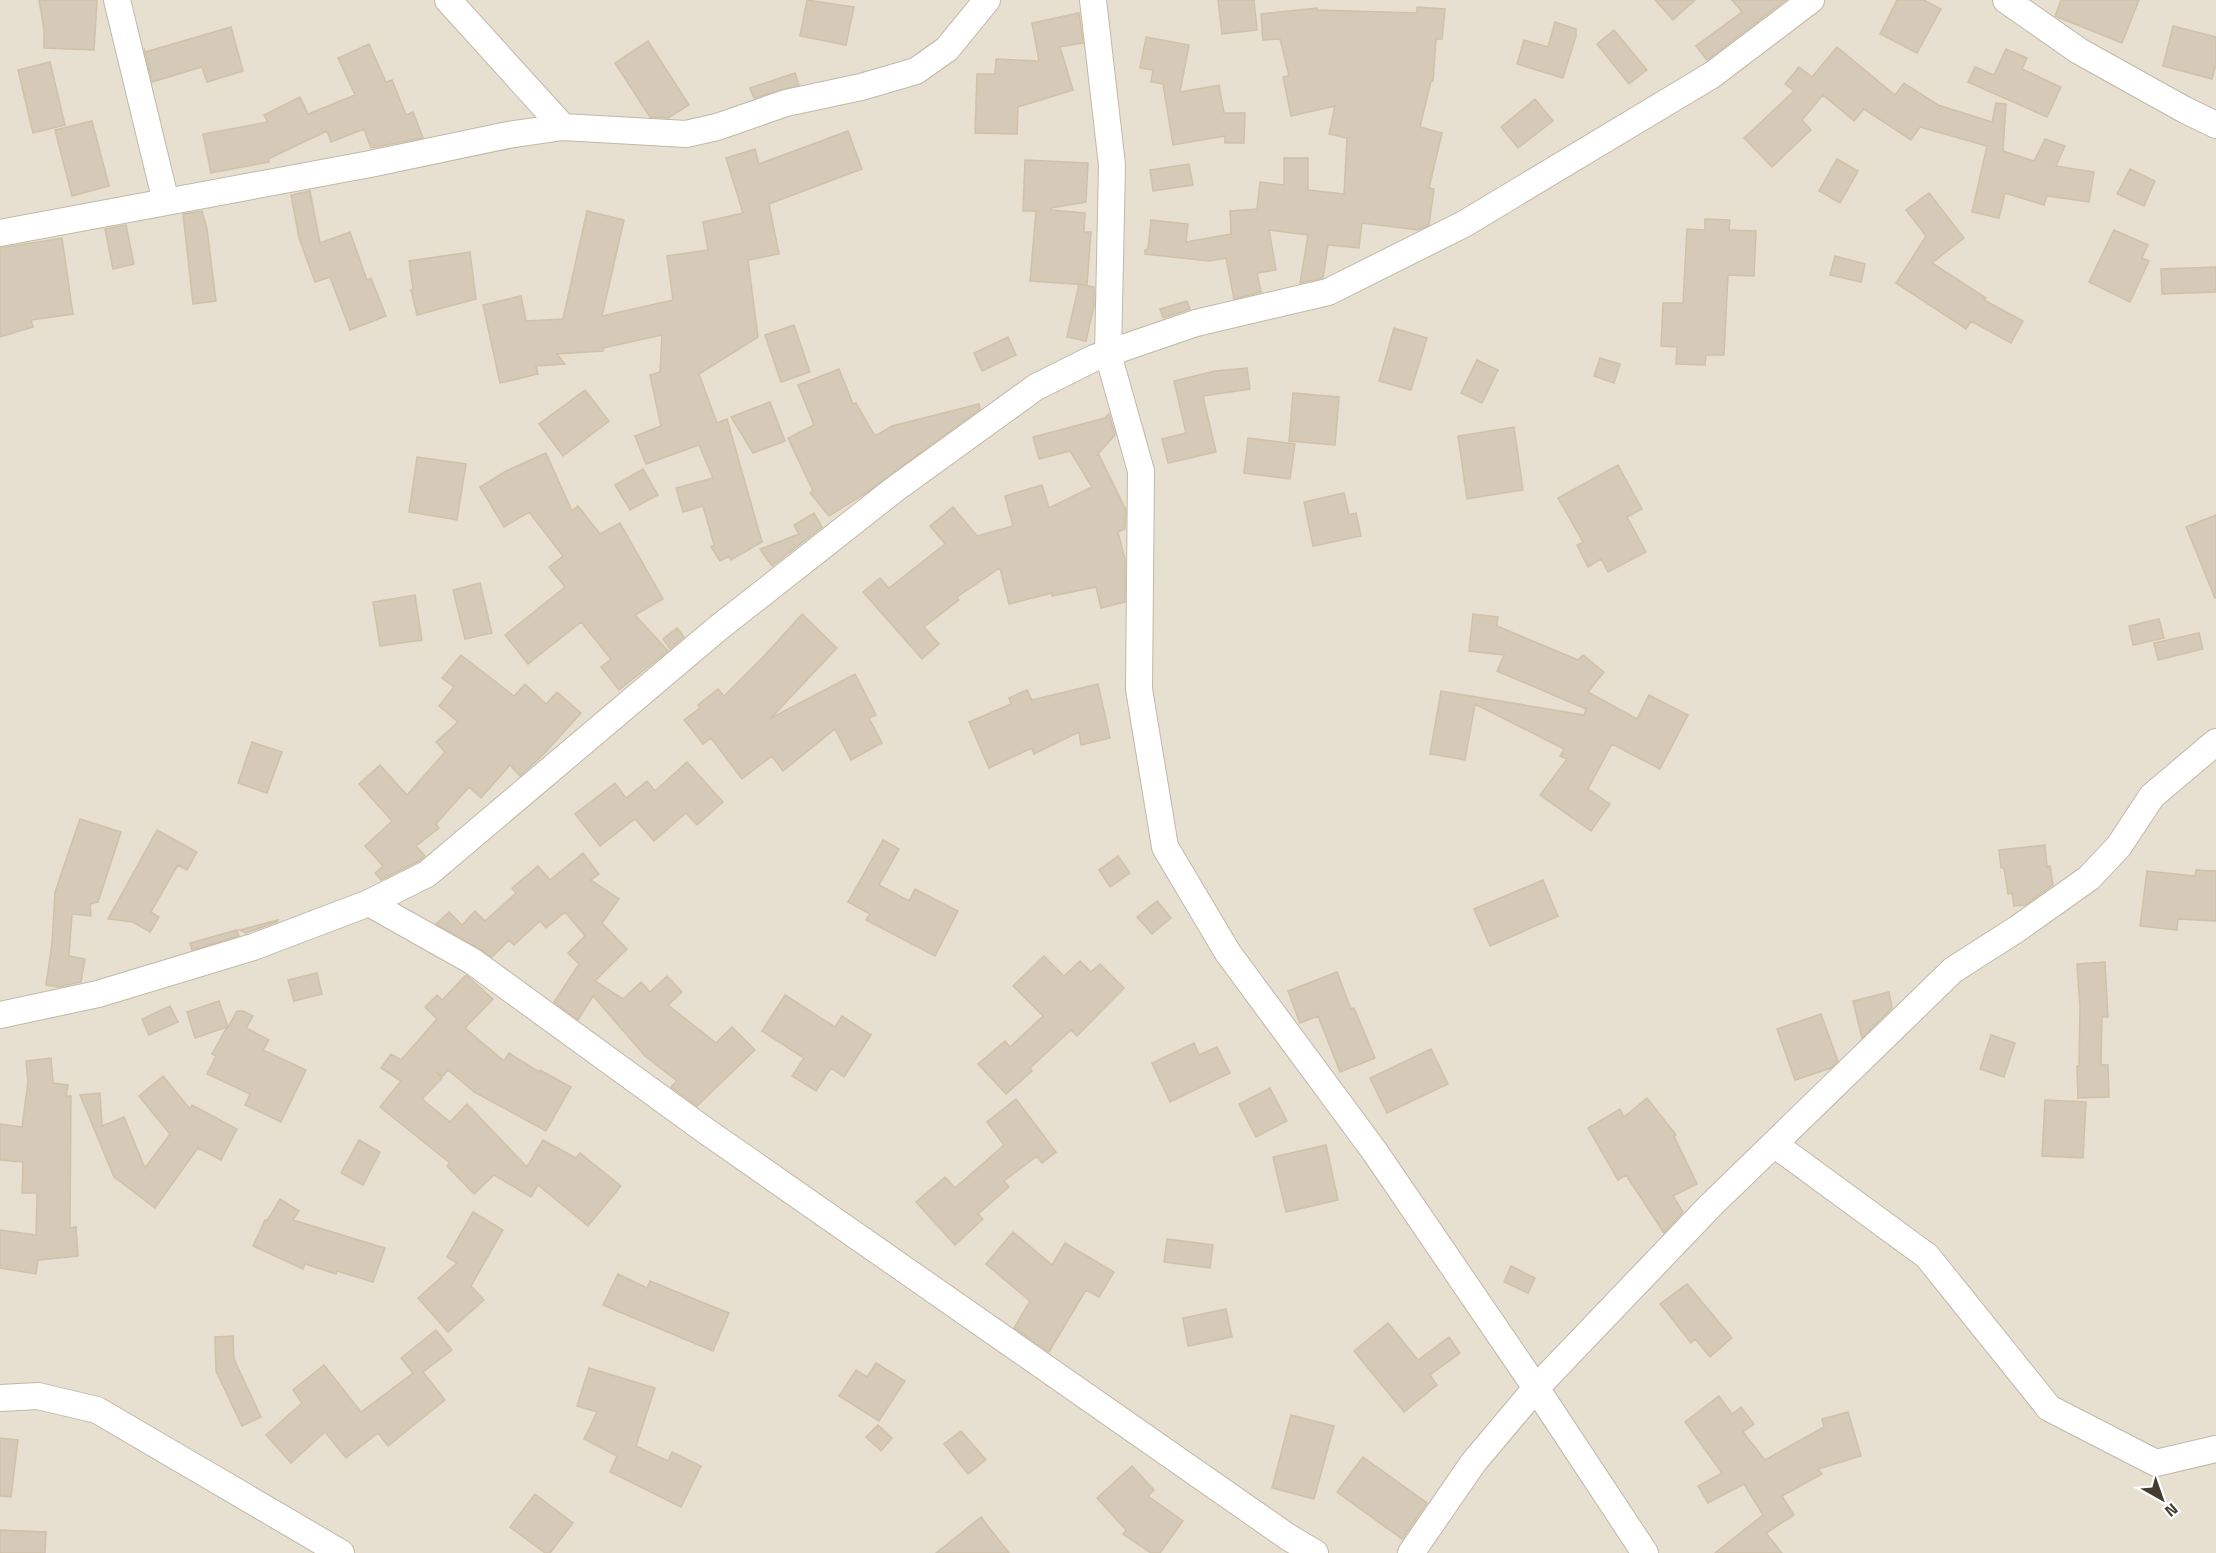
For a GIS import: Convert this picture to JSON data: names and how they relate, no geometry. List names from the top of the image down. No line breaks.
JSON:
{"north":"bottom right"}
